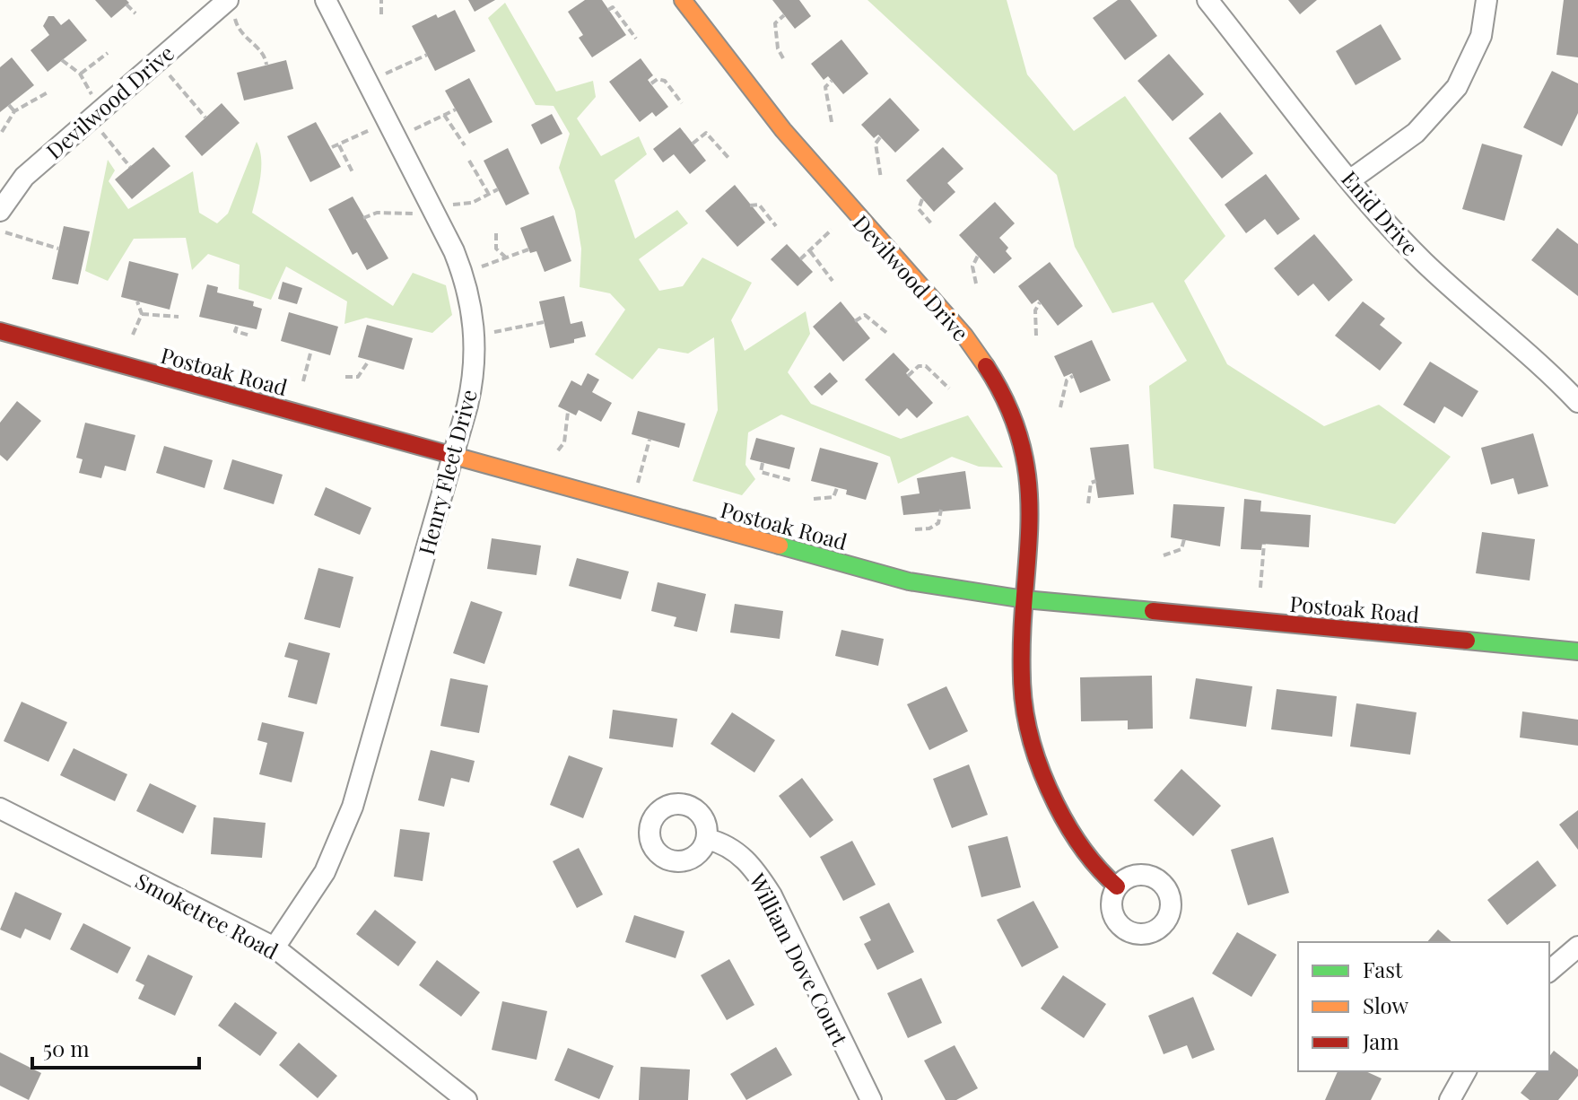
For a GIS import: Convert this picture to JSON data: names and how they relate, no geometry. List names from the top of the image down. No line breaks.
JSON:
{"streets":{"street":["Devilwood Drive","Enid Drive","Postoak Road","Henry Fleet Drive","Smoketree Road","William Dove Court"]},"crossings":[["Devilwood Drive","Postoak Road"],["Postoak Road","Henry Fleet Drive"],["Henry Fleet Drive","Smoketree Road"]],"legend":["Fast","Slow","Jam"],"scale_bar":"50 m"}
